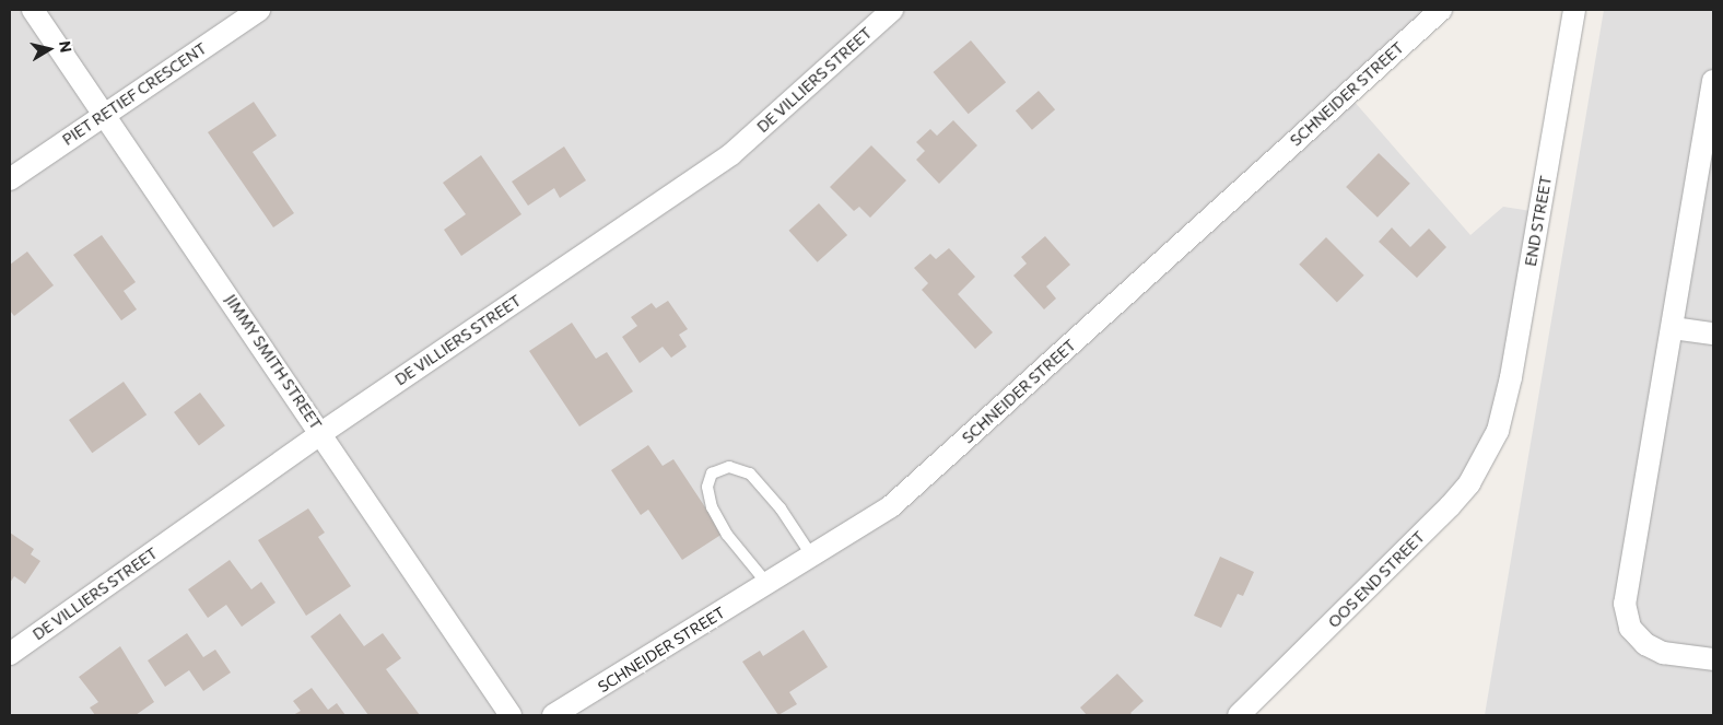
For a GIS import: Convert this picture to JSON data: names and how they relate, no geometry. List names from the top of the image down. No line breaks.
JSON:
{"streets":{"street":["DE VILLIERS STREET","PIET RETIEF CRESCENT","SCHNEIDER STREET","END STREET","JIMMY SMITH STREET","OOS END STREET"]},"crossings":[["DE VILLIERS STREET","JIMMY SMITH STREET"],["PIET RETIEF CRESCENT","JIMMY SMITH STREET"],["END STREET","OOS END STREET"]],"north":"right"}
